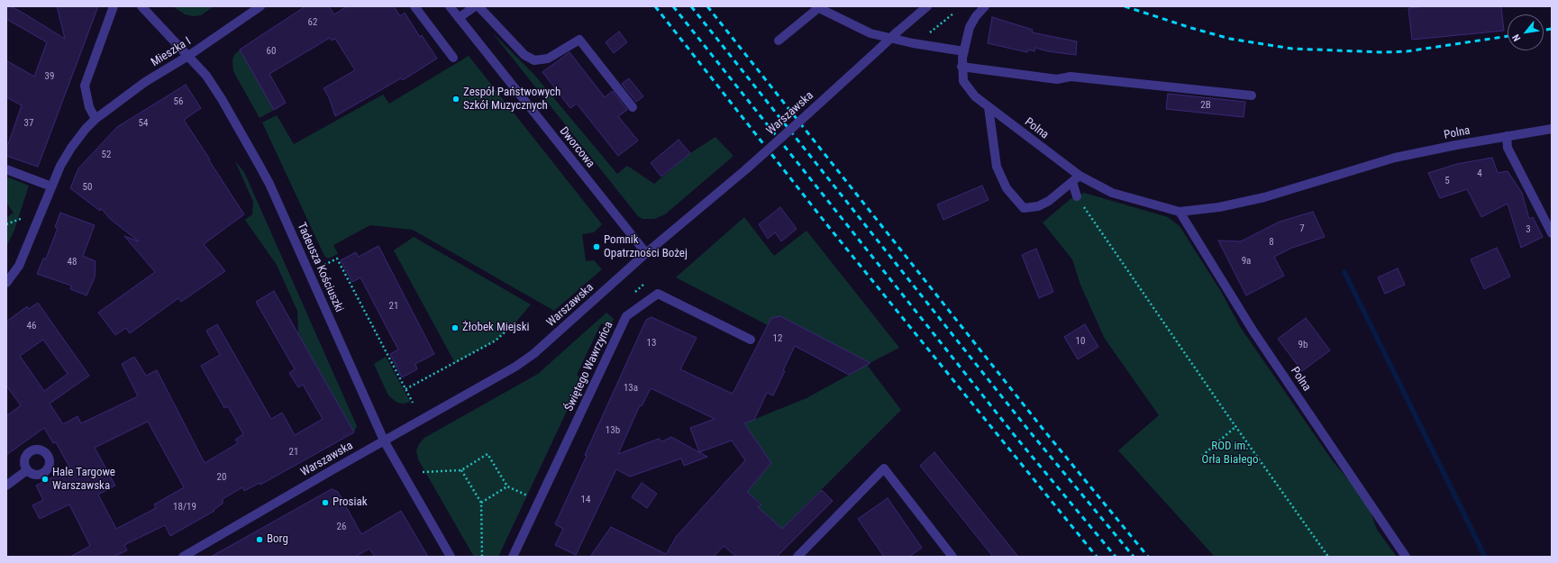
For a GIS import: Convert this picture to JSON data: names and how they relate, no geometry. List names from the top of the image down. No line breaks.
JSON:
{"streets":{"street":["Mieszka I","Warszawska","Polna","Dworcowa","Tadeusza Kościuszki","Świętego Wawrzyńca"]},"crossings":[["Mieszka I","Tadeusza Kościuszki"],["Warszawska","Dworcowa"],["Warszawska","Tadeusza Kościuszki"]],"parks":["ROD im. Orła Białego"],"places":["Zespół Państwowych Szkół Muzycznych","Pomnik Opatrzności Bożej","Żłobek Miejski","Hale Targowe Warszawska","Prosiak","Borg"],"house_numbers":["62","60","39","56","2B","37","54","52","4","5","50","7","3","8","9a","48","21","46","12","10","13","9b","13a","13b","21","20","14","18/19","26"],"north":"bottom left"}
